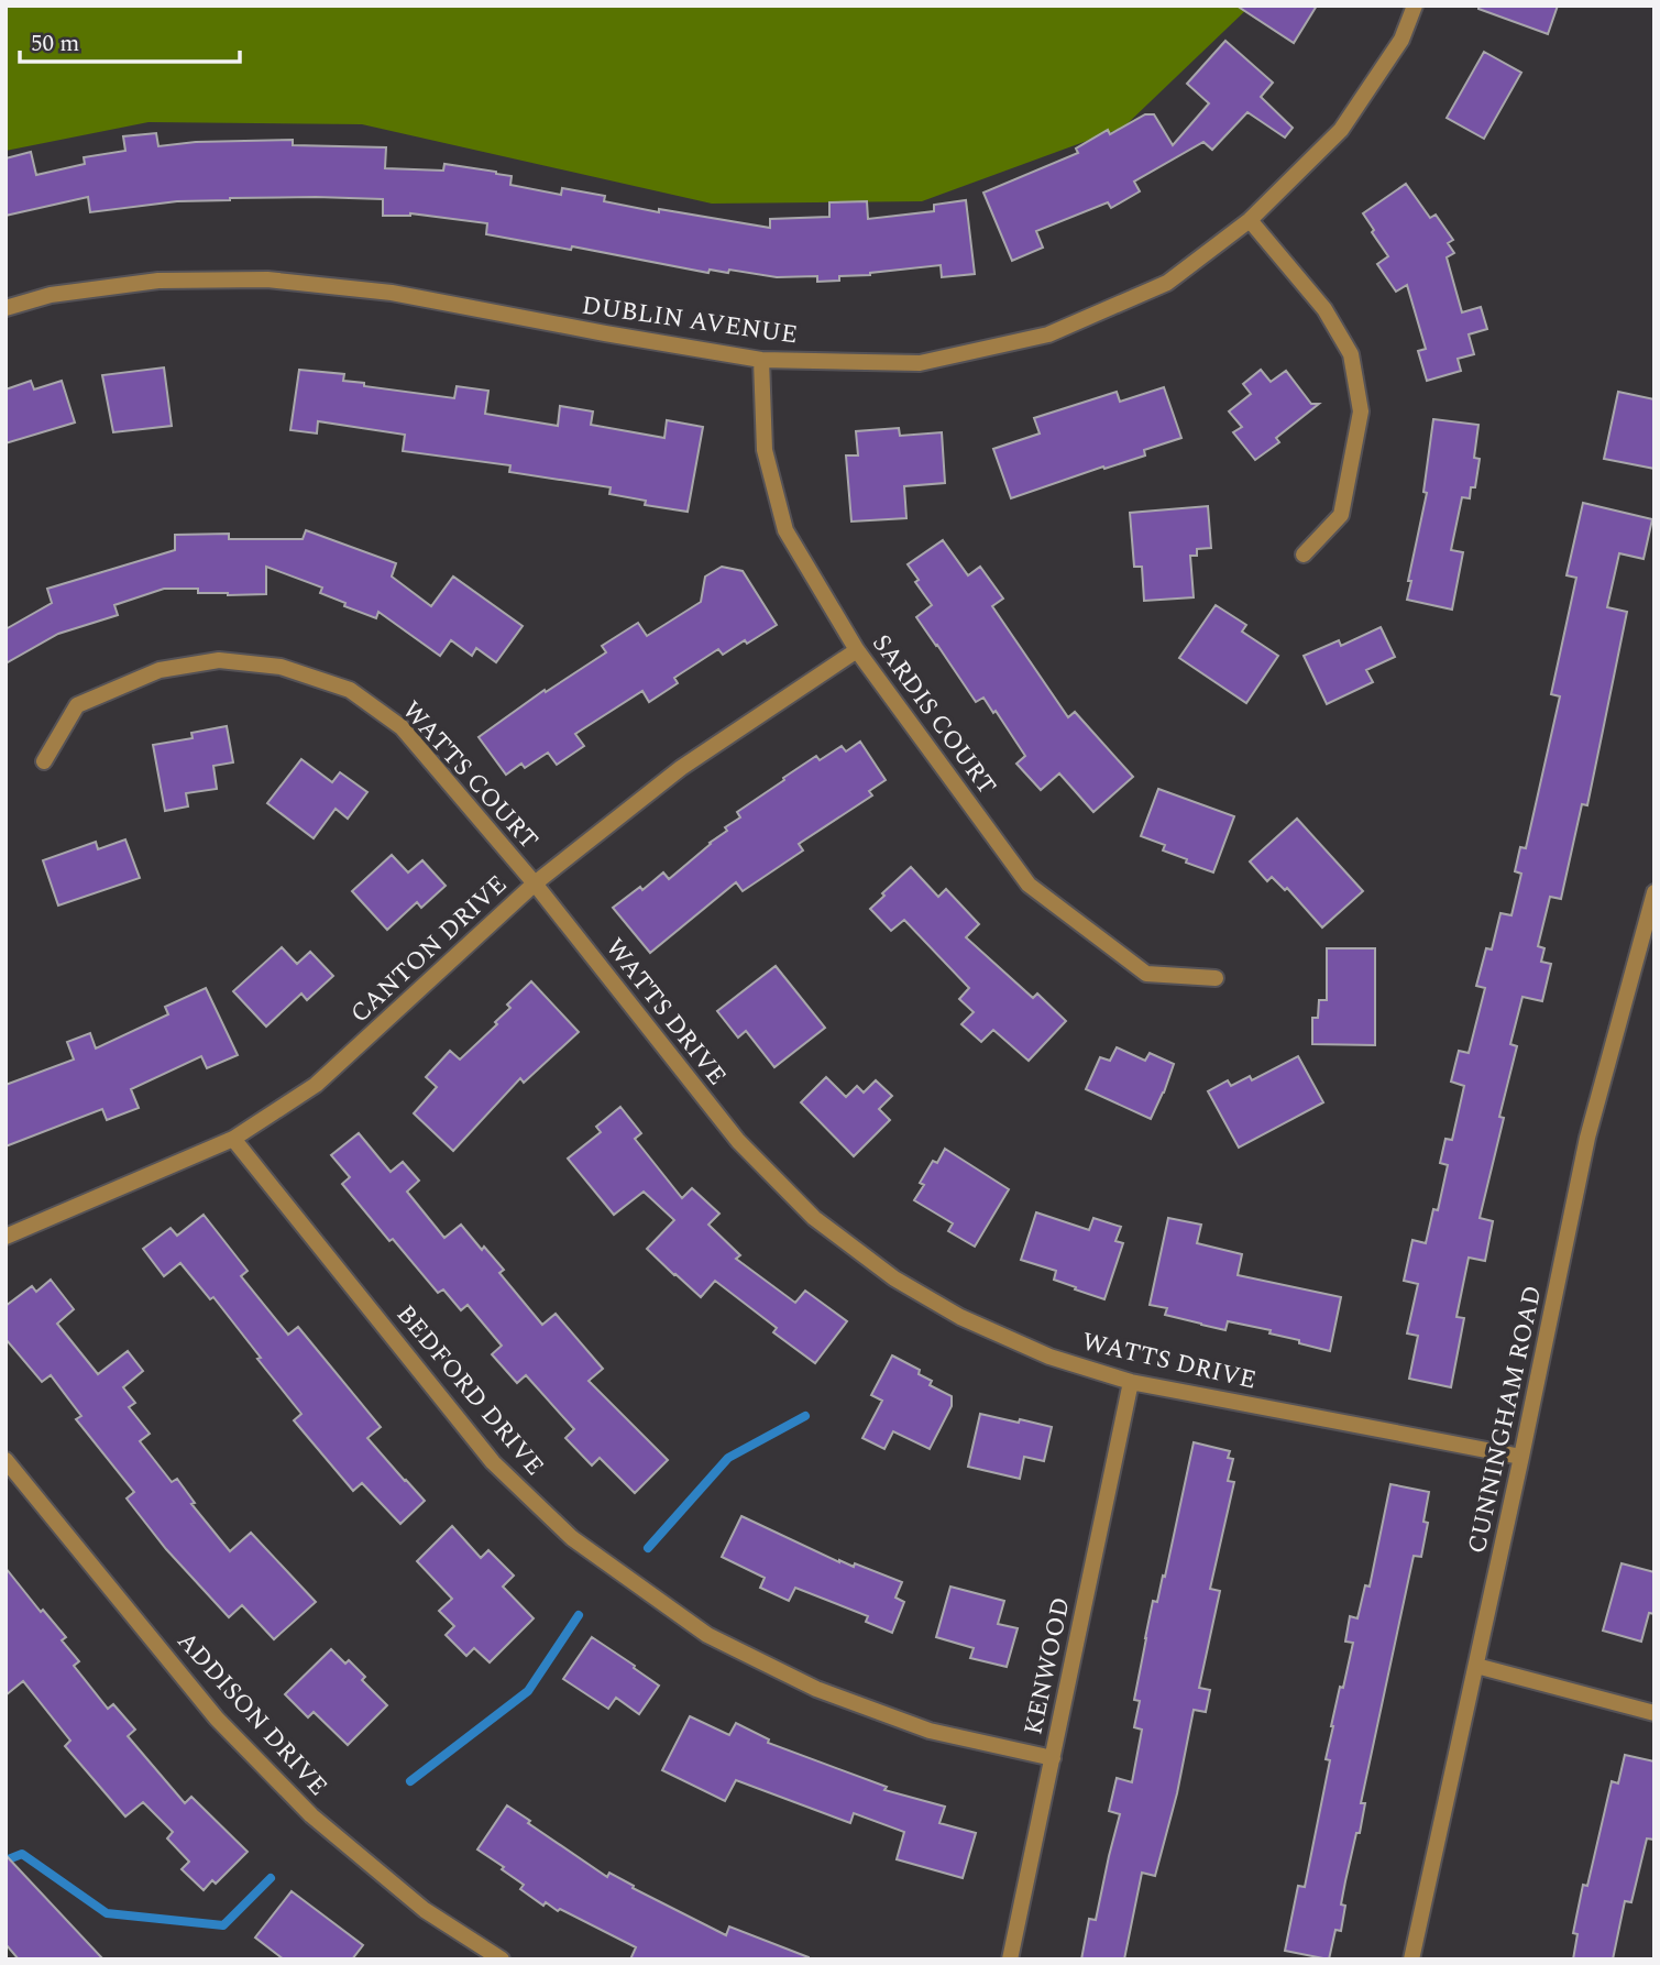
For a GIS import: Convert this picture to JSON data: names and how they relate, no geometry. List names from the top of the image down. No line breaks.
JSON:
{"streets":{"street":["DUBLIN AVENUE","SARDIS COURT","WATTS COURT","CANTON DRIVE","WATTS DRIVE","BEDFORD DRIVE","CUNNINGHAM ROAD","KENWOOD","ADDISON DRIVE"]},"crossings":[["DUBLIN AVENUE","SARDIS COURT"],["SARDIS COURT","CANTON DRIVE"],["WATTS COURT","CANTON DRIVE"],["WATTS COURT","WATTS DRIVE"],["CANTON DRIVE","WATTS DRIVE"],["CANTON DRIVE","BEDFORD DRIVE"],["WATTS DRIVE","CUNNINGHAM ROAD"],["WATTS DRIVE","KENWOOD"],["BEDFORD DRIVE","KENWOOD"]],"scale_bar":"50 m"}
